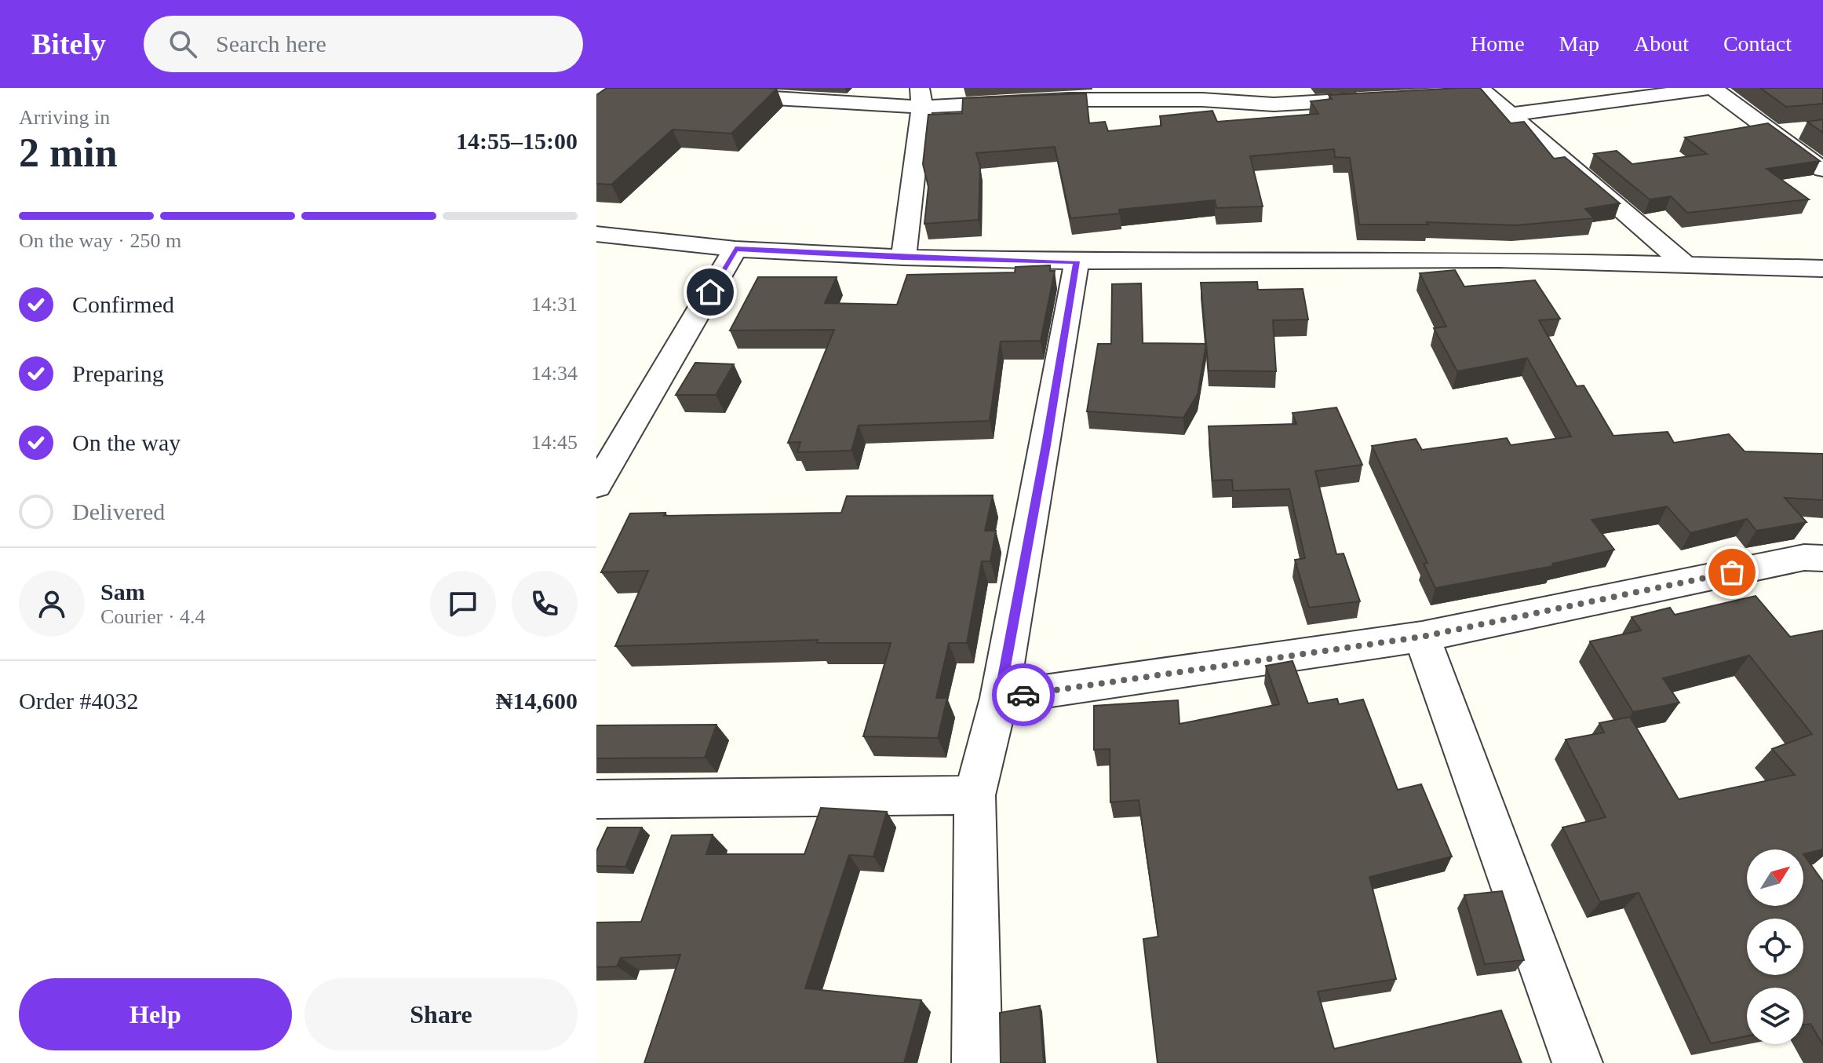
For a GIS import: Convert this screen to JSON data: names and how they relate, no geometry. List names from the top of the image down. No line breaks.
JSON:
{"north":"top right","page":{"header":"Bitely","search":"Search here","nav":["Home","Map","About","Contact"],"heading":["2 min","Arriving in","14:55–15:00"],"panel":["Sam","Courier · 4.4","Order #4032","₦14,600"],"bar":"On the way · 250 m","list":[["Confirmed","14:31"],["Preparing","14:34"],["On the way","14:45"],"Delivered"],"buttons":["Help","Share"]}}
